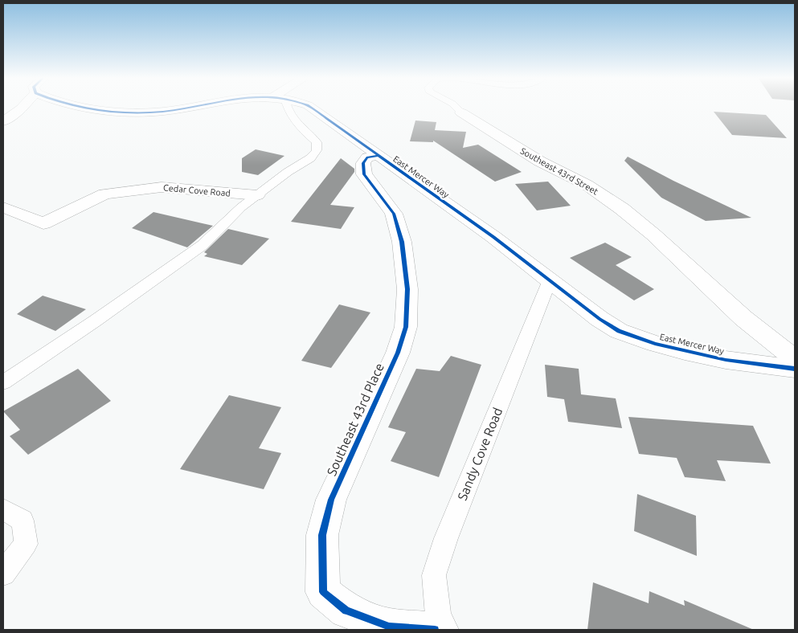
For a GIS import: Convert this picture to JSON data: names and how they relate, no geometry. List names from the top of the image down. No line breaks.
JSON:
{"streets":{"street":["Southeast 43rd Street","East Mercer Way","Cedar Cove Road","Southeast 43rd Place"],"lane":["Sandy Cove Road"]},"crossings":[["East Mercer Way","Southeast 43rd Place"],["East Mercer Way","Sandy Cove Road"]]}
